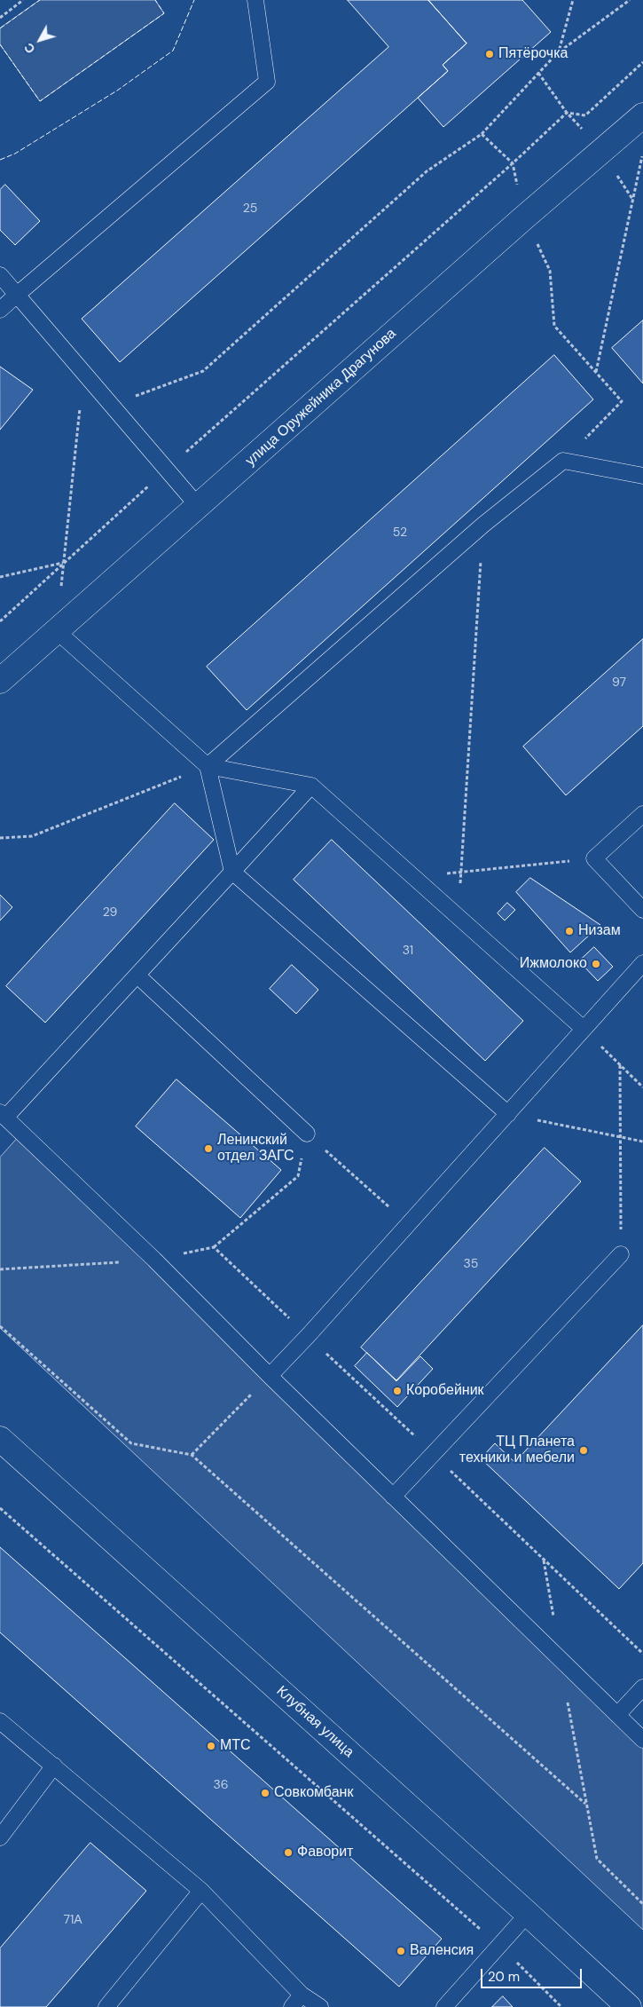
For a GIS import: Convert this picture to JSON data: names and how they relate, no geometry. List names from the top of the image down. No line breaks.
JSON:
{"streets":{"street":["улица Оружейника Драгунова","Клубная улица"]},"places":["Пятёрочка","Низам","Ижмолоко","Ленинский отдел ЗАГС","Коробейник","ТЦ Планета техники и мебели","МТС","Совкомбанк","Фаворит","Валенсия"],"house_numbers":["25","52","97","29","31","35","36","71А"],"scale_bar":"20 m","north":"bottom left"}
